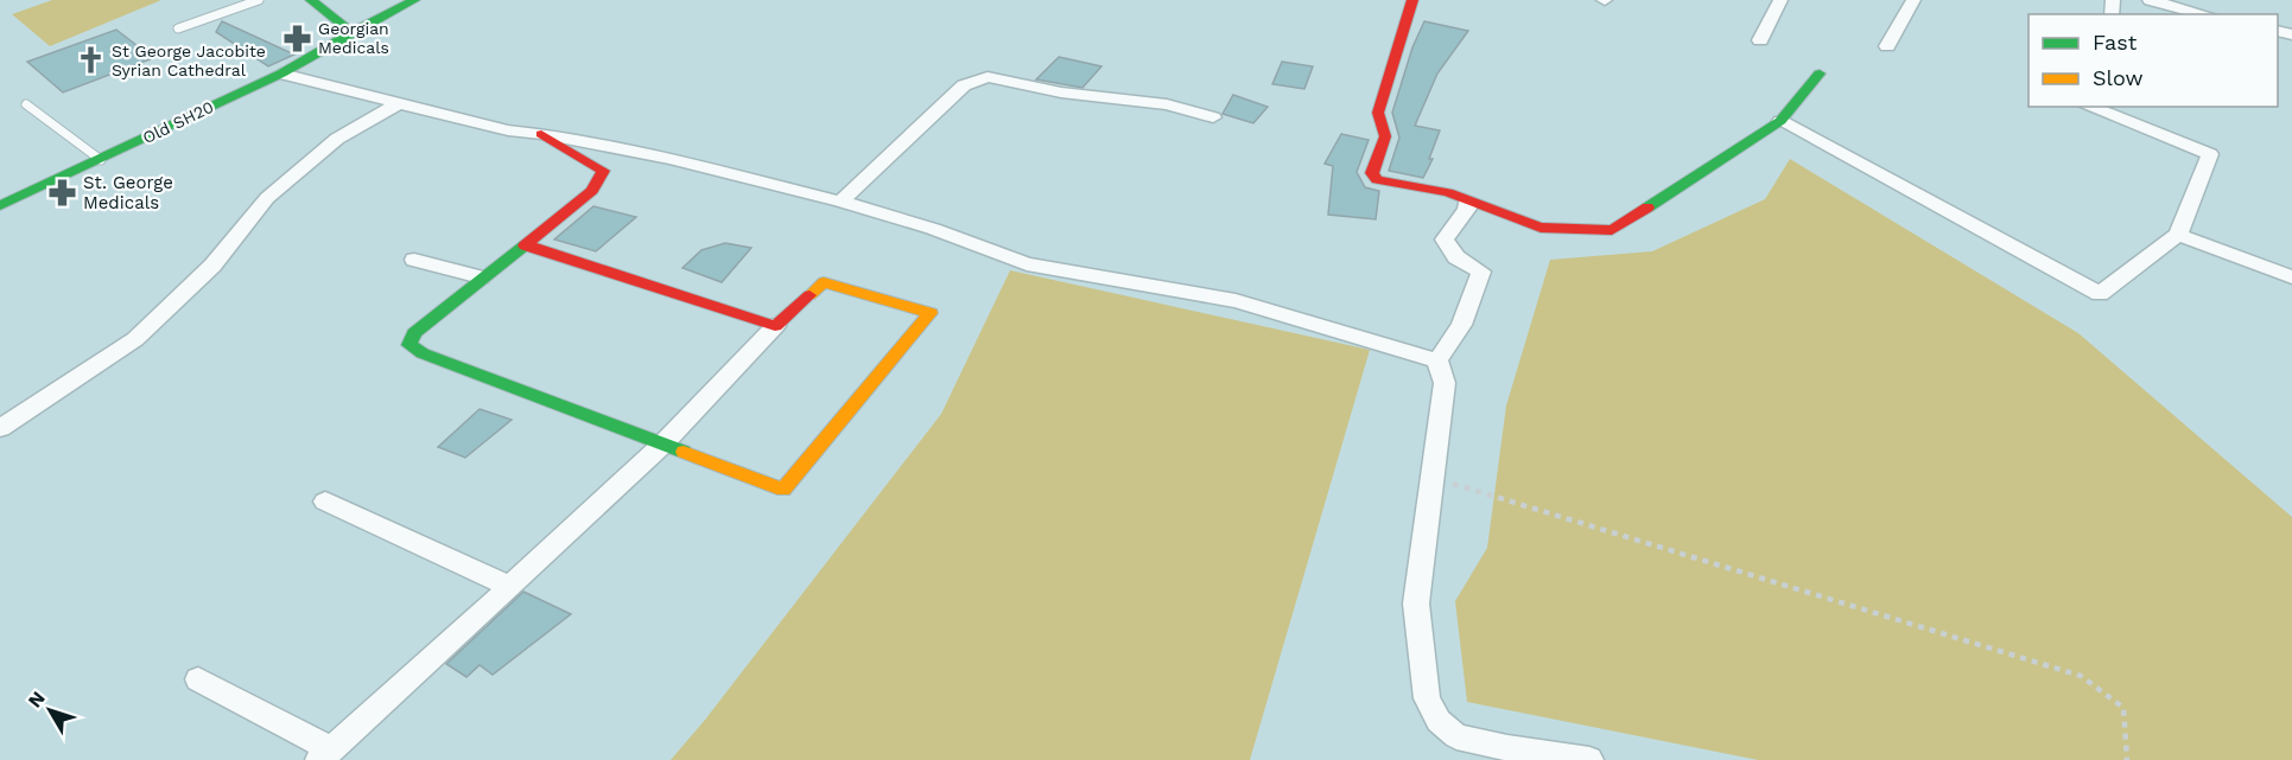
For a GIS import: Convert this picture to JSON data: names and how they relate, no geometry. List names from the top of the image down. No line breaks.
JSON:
{"streets":{"main road":["Old SH20"]},"places":{"pharmacy":["Georgian Medicals","St. George Medicals"],"church":["St George Jacobite Syrian Cathedral"]},"legend":["Fast","Slow"],"north":"top left"}
